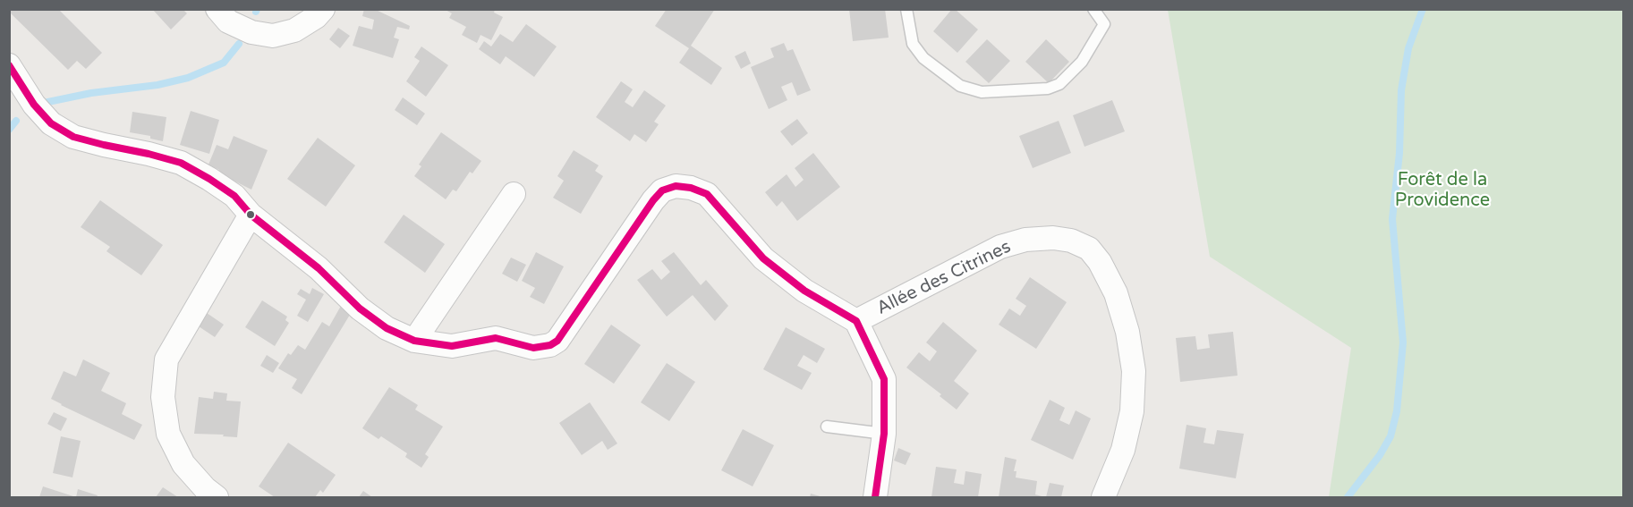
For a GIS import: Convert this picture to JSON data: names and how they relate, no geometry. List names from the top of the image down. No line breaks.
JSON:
{"streets":{"street":["Allée des Citrines"]},"parks":["Forêt de la Providence"]}
